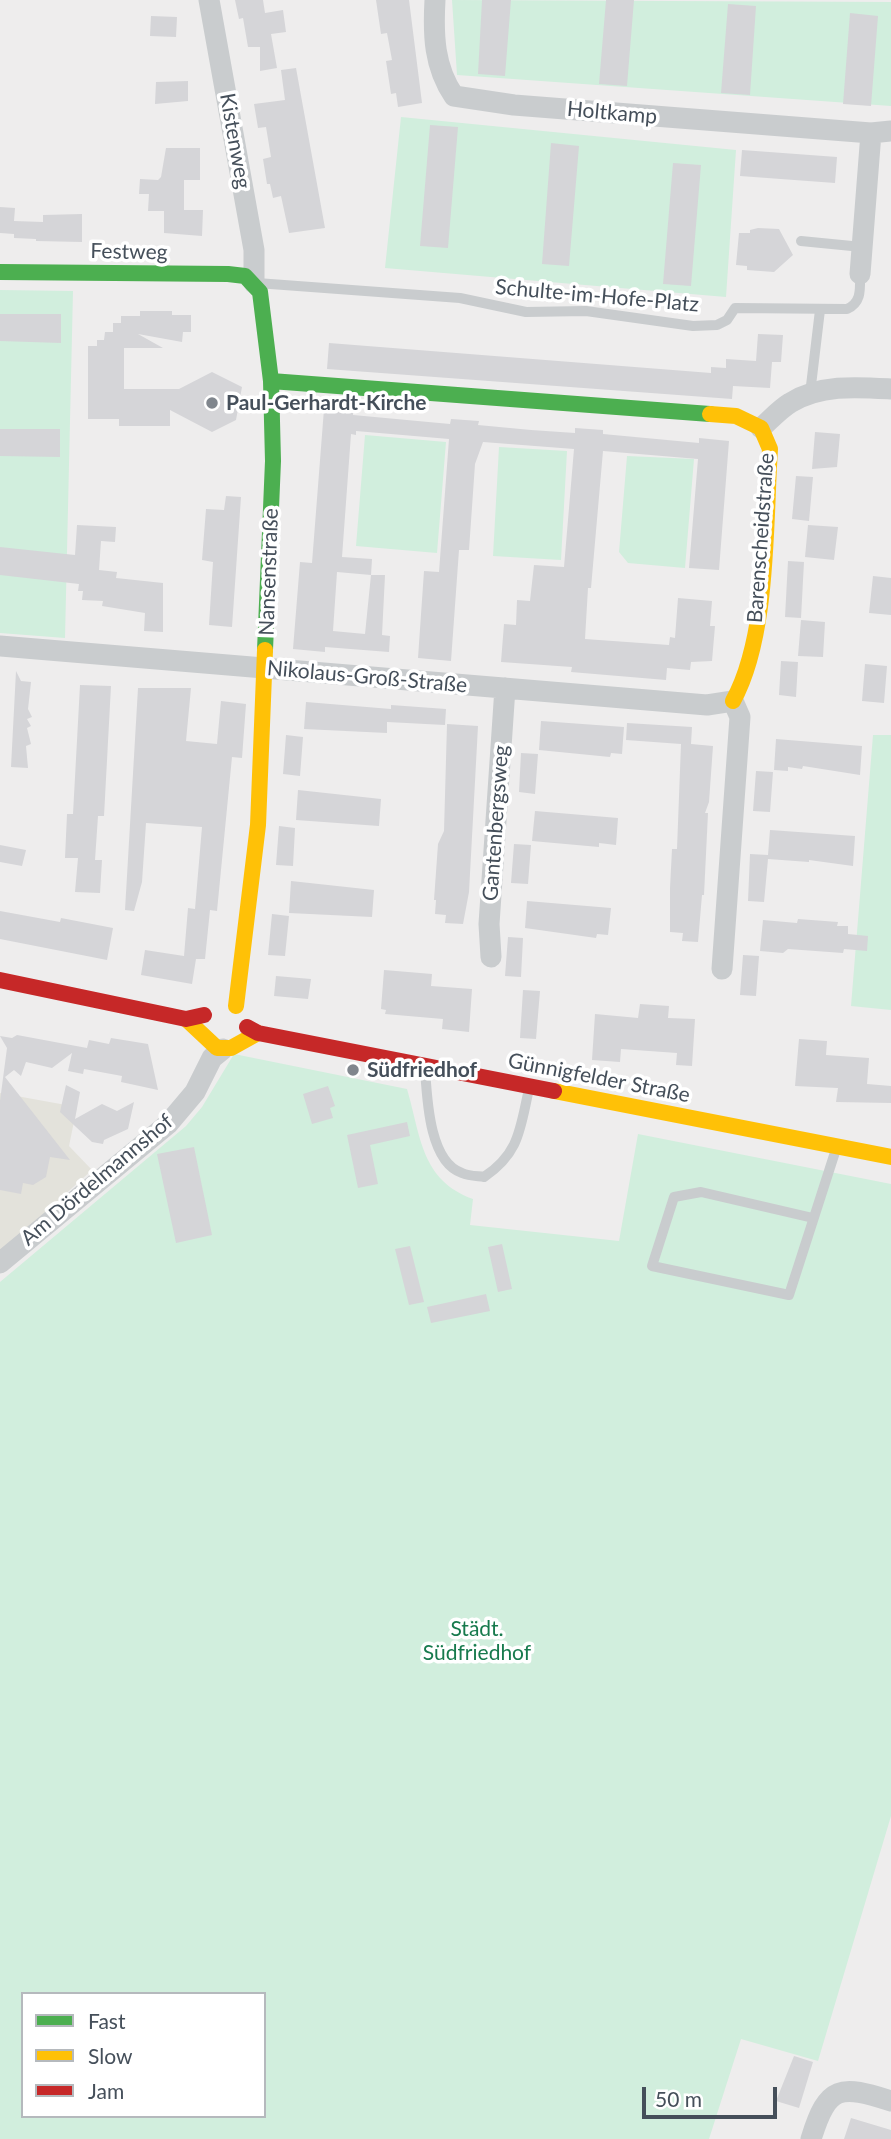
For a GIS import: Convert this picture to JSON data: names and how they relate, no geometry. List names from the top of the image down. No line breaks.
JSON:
{"streets":{"street":["Holtkamp","Kistenweg","Festweg","Barenscheidstraße","Nansenstraße","Nikolaus-Groß-Straße","Gantenbergsweg","Günnigfelder Straße","Am Dördelmannshof"],"lane":["Schulte-im-Hofe-Platz"]},"crossings":[["Holtkamp","Schulte-im-Hofe-Platz"],["Kistenweg","Festweg"],["Kistenweg","Schulte-im-Hofe-Platz"],["Kistenweg","Nansenstraße"],["Festweg","Schulte-im-Hofe-Platz"],["Festweg","Nansenstraße"],["Schulte-im-Hofe-Platz","Nansenstraße"],["Barenscheidstraße","Nansenstraße"],["Barenscheidstraße","Nikolaus-Groß-Straße"],["Nansenstraße","Nikolaus-Groß-Straße"],["Nikolaus-Groß-Straße","Gantenbergsweg"]],"parks":["Städt. Südfriedhof"],"places":["Paul-Gerhardt-Kirche","Südfriedhof"],"legend":["Fast","Slow","Jam"],"scale_bar":"50 m"}
